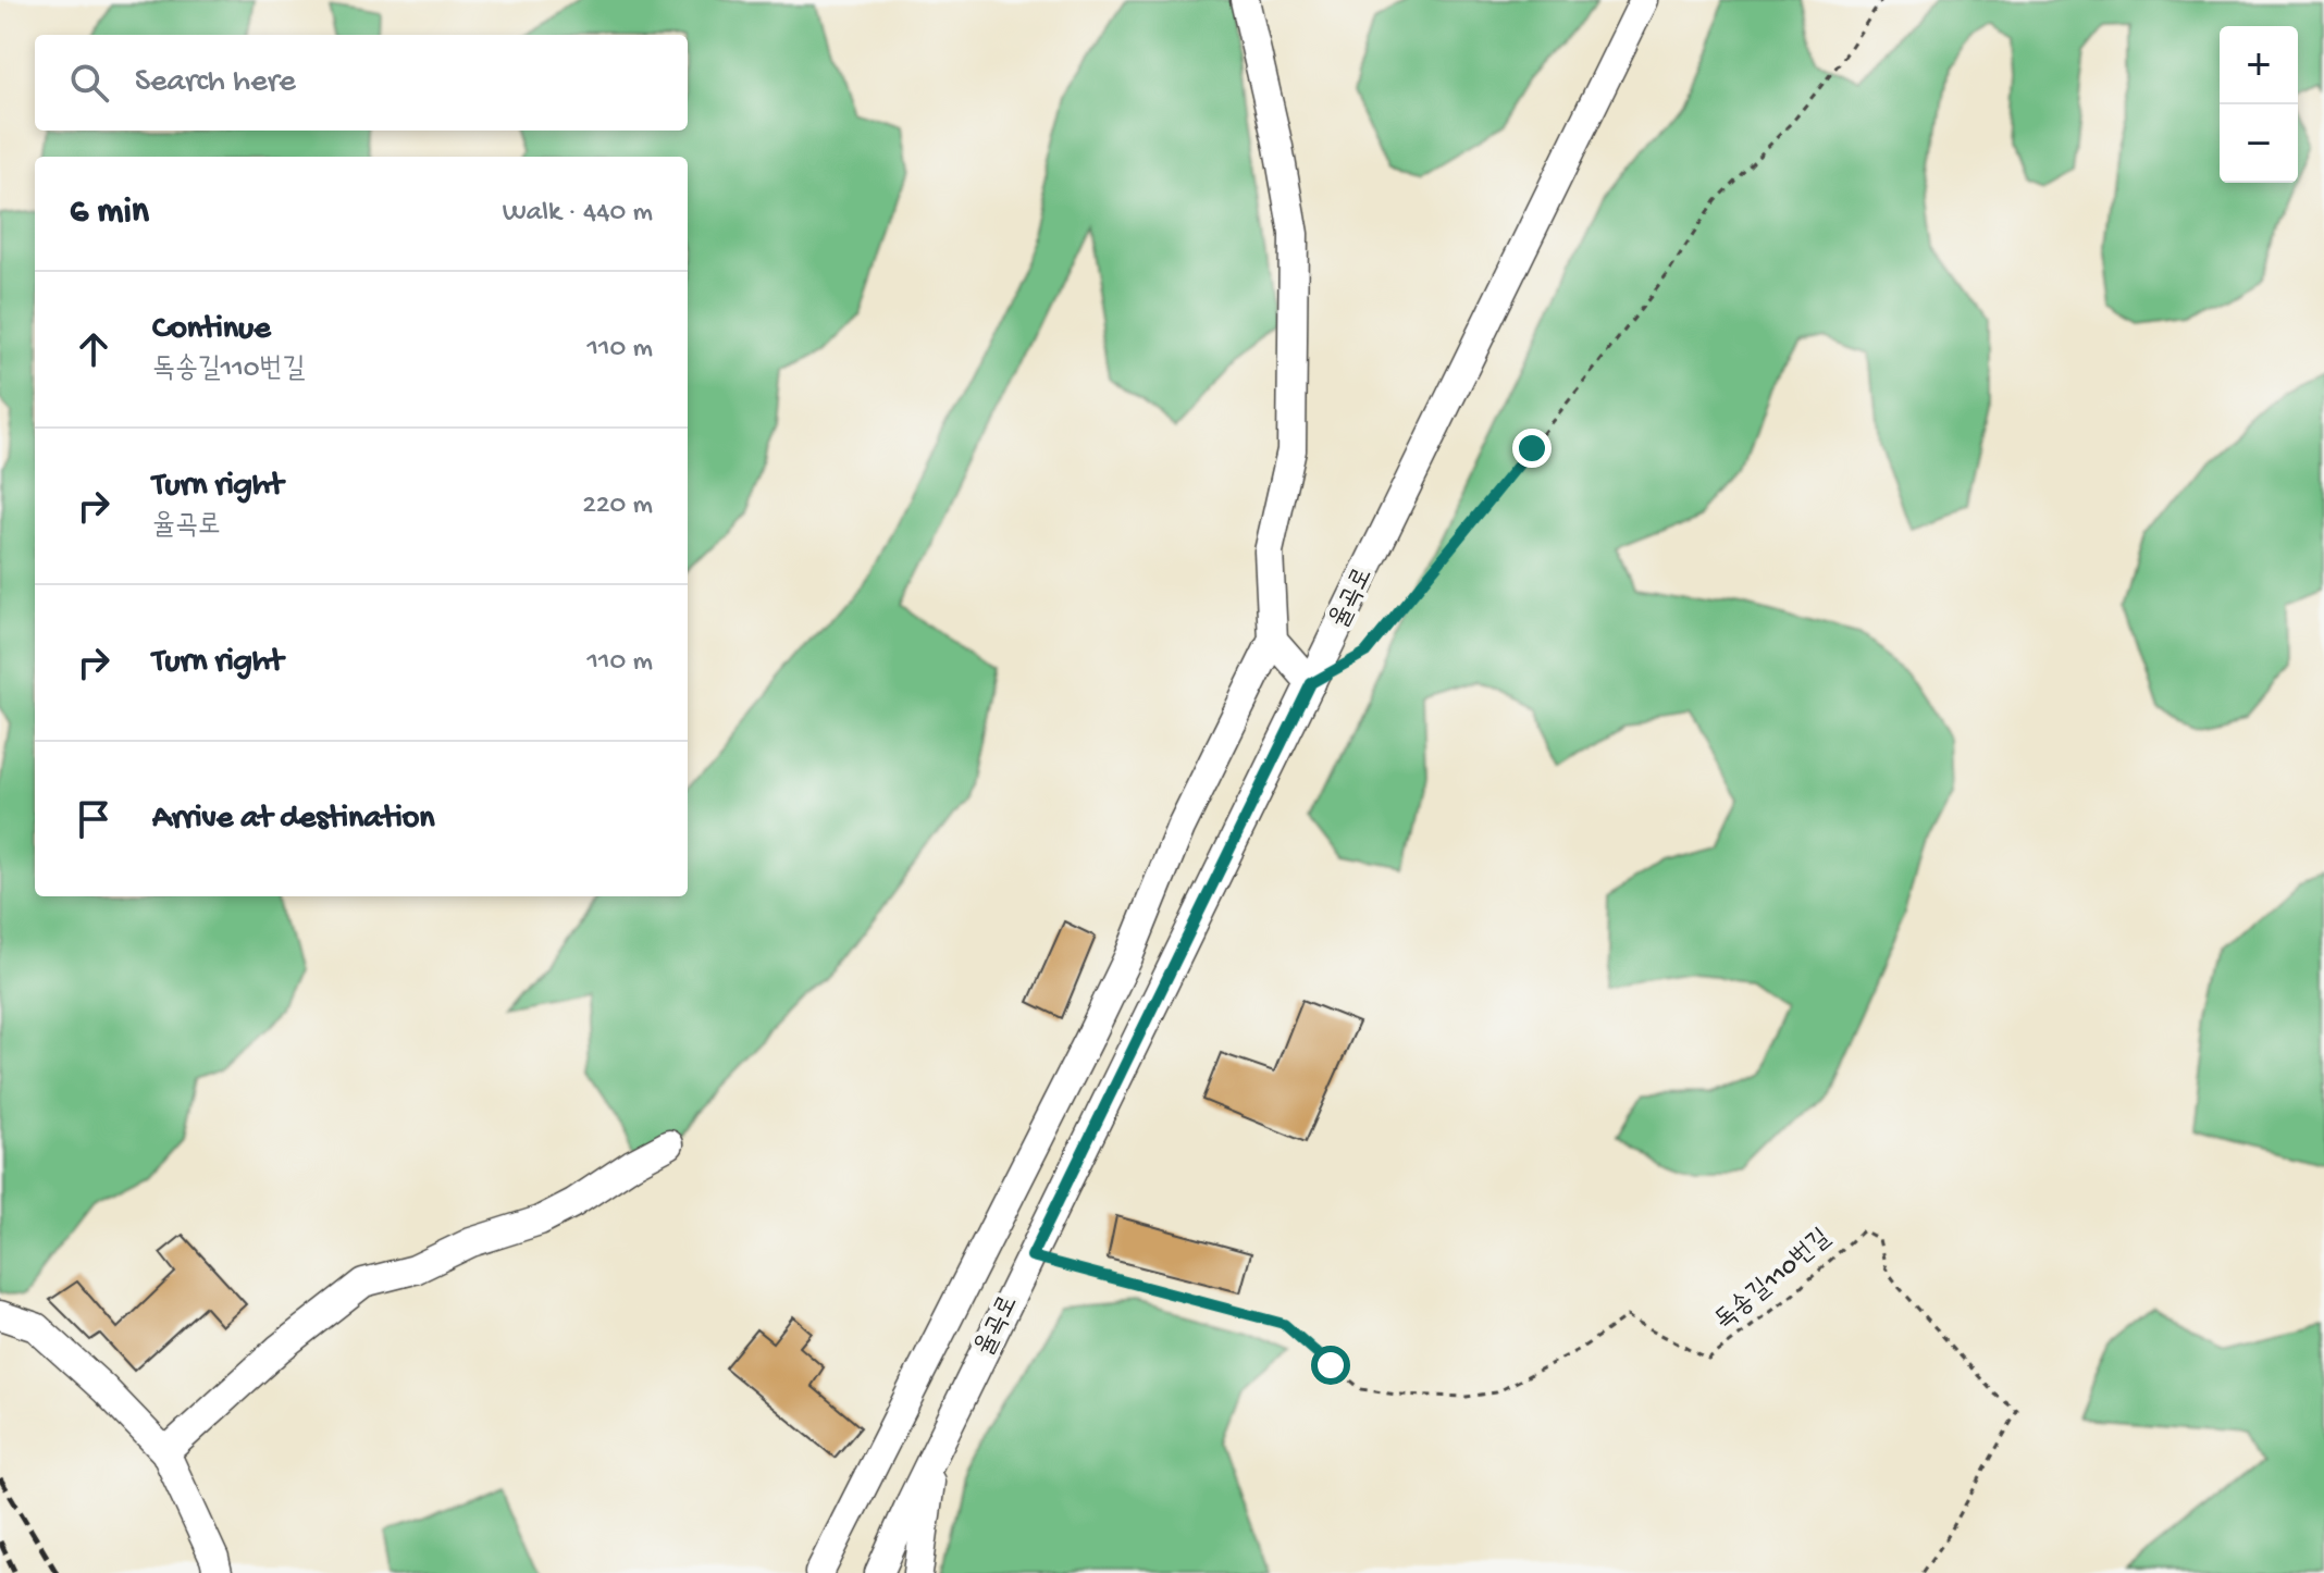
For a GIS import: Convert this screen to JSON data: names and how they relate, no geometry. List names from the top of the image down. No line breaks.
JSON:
{"streets":{"street":["율곡로"],"path":["독송길110번길"]},"crossings":[["율곡로","독송길110번길"]],"page":{"map_buttons":["+","−"],"search":"Search here","heading":["6 min","Walk · 440 m"],"list":[["Continue","독송길110번길","110 m"],["Turn right","율곡로","220 m"],["Turn right","110 m"],"Arrive at destination"]}}
